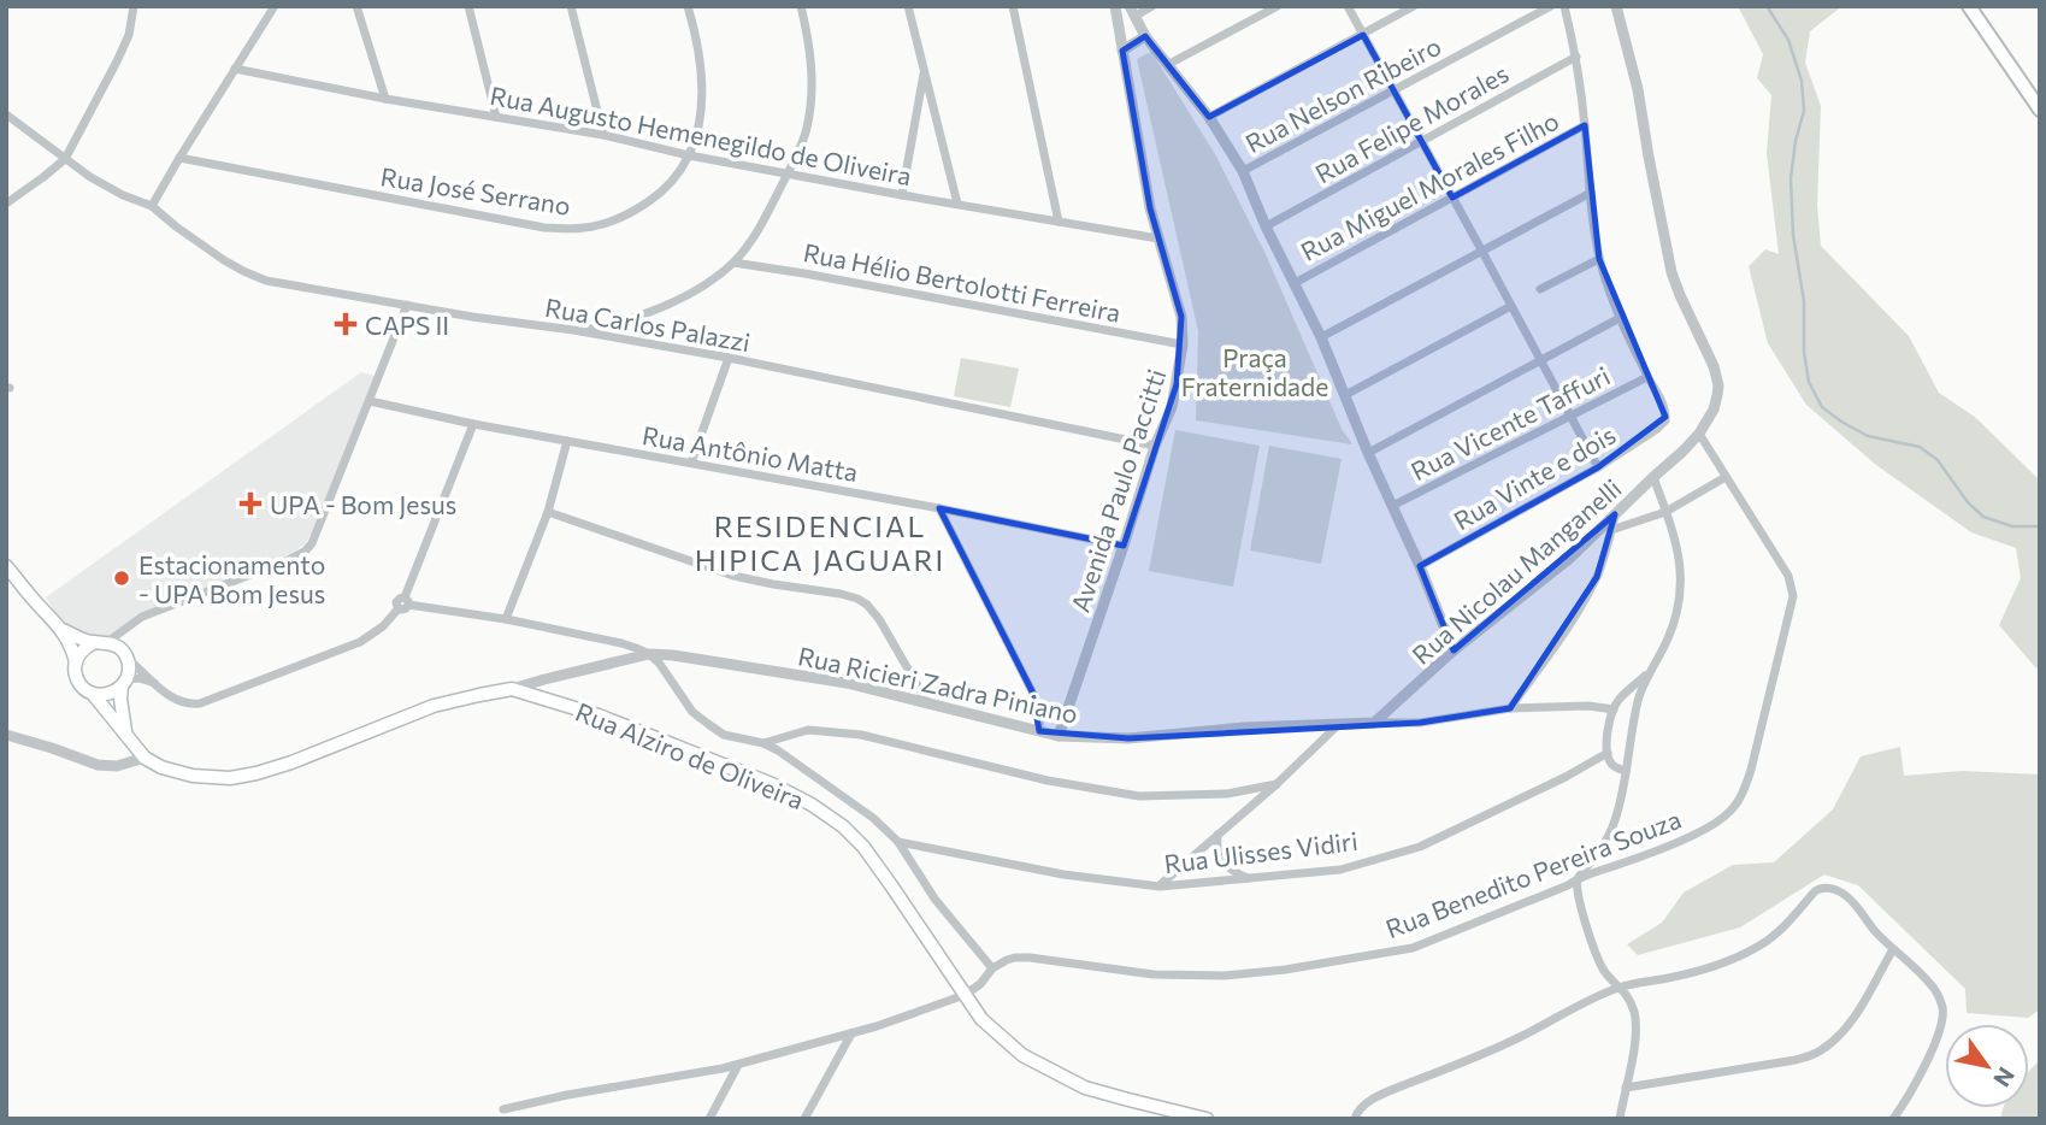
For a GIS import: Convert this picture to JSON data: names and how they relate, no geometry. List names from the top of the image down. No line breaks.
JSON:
{"streets":{"main road":["Rua Alziro de Oliveira"],"street":["Rua Nelson Ribeiro","Rua Felipe Morales","Rua Augusto Hemenegildo de Oliveira","Rua Miguel Morales Filho","Rua José Serrano","Rua Hélio Bertolotti Ferreira","Rua Carlos Palazzi","Rua Vicente Taffuri","Rua Antônio Matta","Rua Vinte e dois","Avenida Paulo Paccitti","Rua Nicolau Manganelli","Rua Ricieri Zadra Piniano","Rua Ulisses Vidiri","Rua Benedito Pereira Souza"]},"crossings":[["Rua Augusto Hemenegildo de Oliveira","Rua José Serrano"],["Rua Augusto Hemenegildo de Oliveira","Avenida Paulo Paccitti"],["Rua Hélio Bertolotti Ferreira","Avenida Paulo Paccitti"],["Rua Carlos Palazzi","Avenida Paulo Paccitti"],["Rua Vicente Taffuri","Rua Vinte e dois"],["Rua Antônio Matta","Avenida Paulo Paccitti"],["Avenida Paulo Paccitti","Rua Ricieri Zadra Piniano"],["Rua Nicolau Manganelli","Rua Ricieri Zadra Piniano"],["Rua Ricieri Zadra Piniano","Rua Alziro de Oliveira"],["Rua Alziro de Oliveira","Rua Benedito Pereira Souza"]],"districts":["RESIDENCIAL HIPICA JAGUARI"],"parks":["Praça Fraternidade"],"places":{"health":["CAPS II","UPA - Bom Jesus"],"other":["Estacionamento - UPA Bom Jesus"]},"north":"bottom right"}
